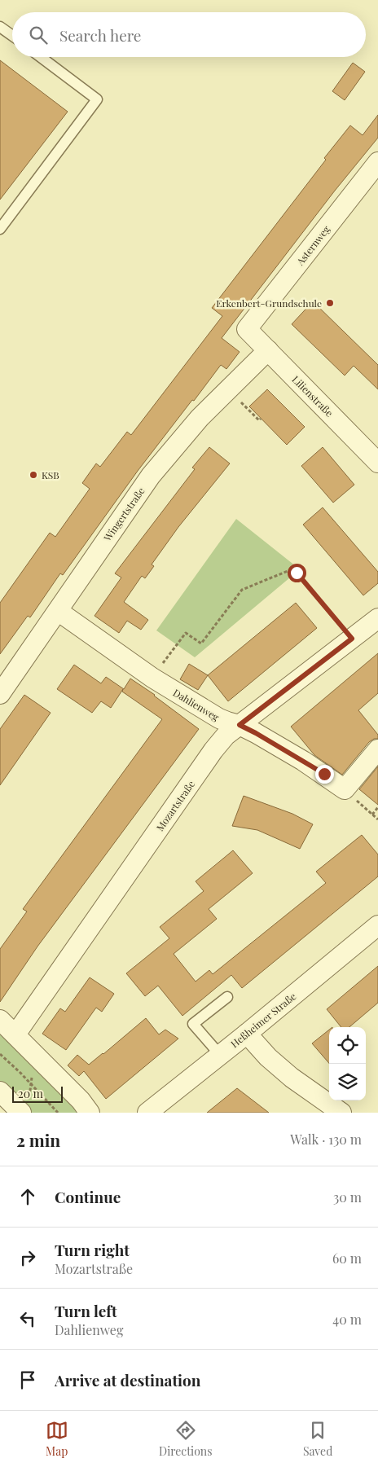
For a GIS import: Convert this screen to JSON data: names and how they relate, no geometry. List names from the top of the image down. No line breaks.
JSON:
{"streets":{"street":["Asternweg","Lilienstraße","Wingertstraße","Dahlienweg","Mozartstraße","Heßheimer Straße"]},"crossings":[["Asternweg","Lilienstraße"],["Lilienstraße","Wingertstraße"],["Wingertstraße","Dahlienweg"],["Dahlienweg","Mozartstraße"]],"places":["Erkenbert-Grundschule","KSB"],"scale_bar":"20 m","page":{"search":"Search here","scale":"20 m","heading":["2 min","Walk · 130 m"],"list":[["Continue","30 m"],["Turn right","Mozartstraße","60 m"],["Turn left","Dahlienweg","40 m"],"Arrive at destination"],"nav":["Map","Directions","Saved"]}}
